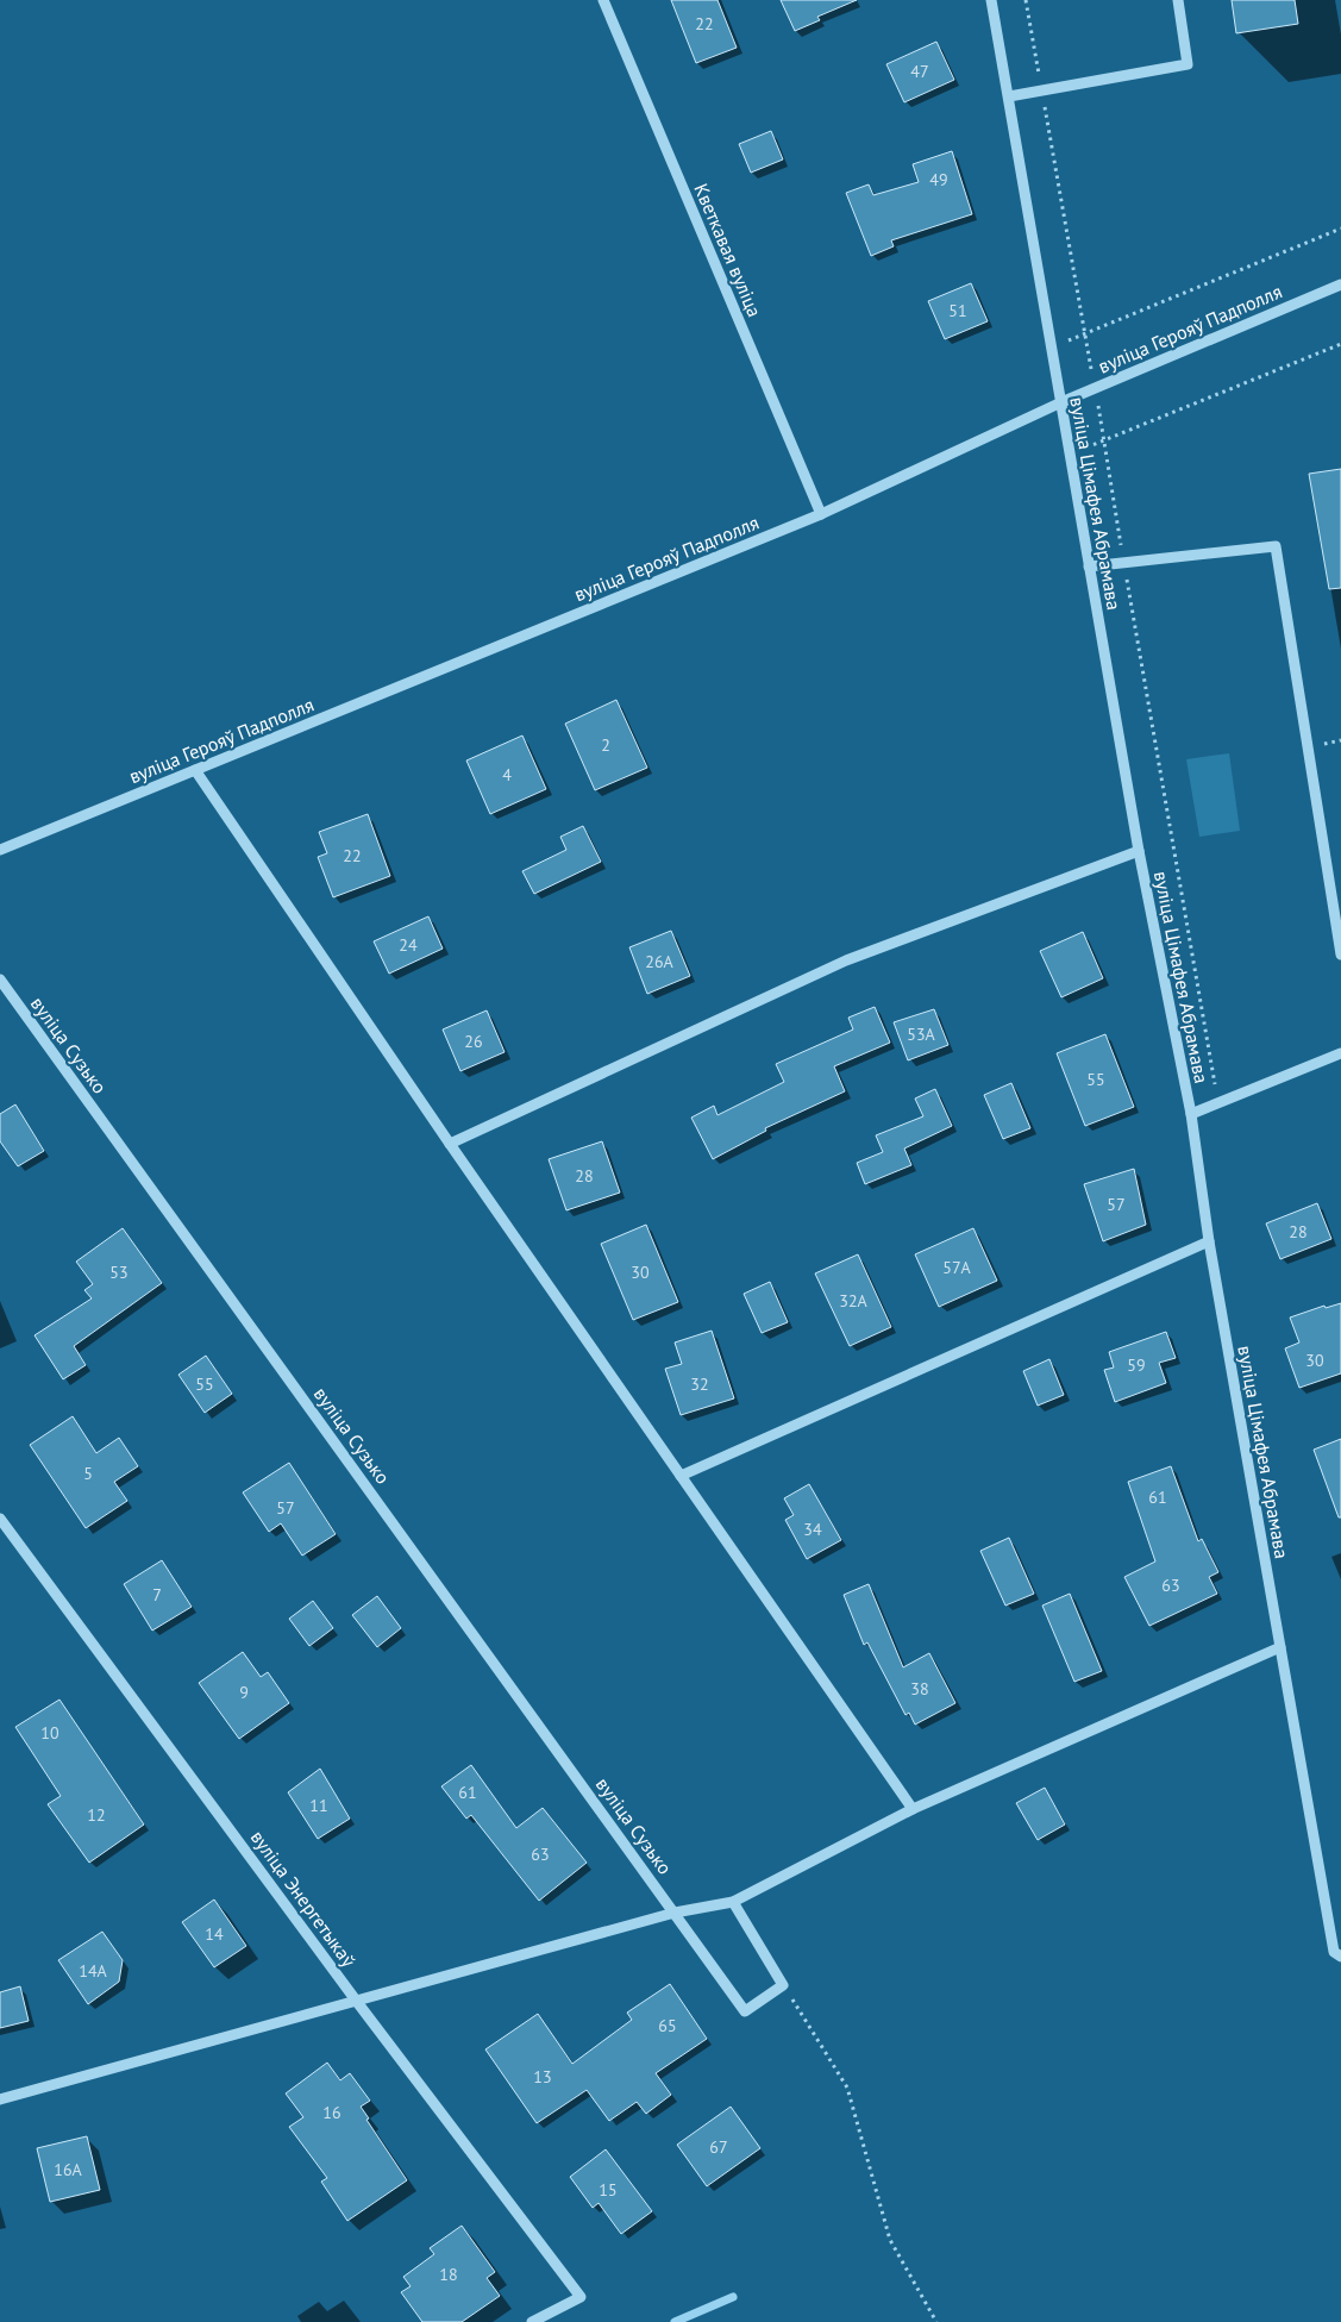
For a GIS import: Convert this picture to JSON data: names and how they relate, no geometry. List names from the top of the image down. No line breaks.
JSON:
{"streets":{"street":["Кветкавая вуліца","вуліца Герояў Падполля","вуліца Цімафея Абрамава","вуліца Сузько","вуліца Энергетыкаў"]},"crossings":[["Кветкавая вуліца","вуліца Герояў Падполля"],["вуліца Герояў Падполля","вуліца Цімафея Абрамава"]],"house_numbers":["22","47","49","51","2","4","22","24","26А","53А","26","55","28","57","28","57А","53","30","32А","30","59","55","32","5","61","57","34","63","7","38","9","10","61","11","12","63","14","14А","65","13","16","67","16А","15","18"]}
